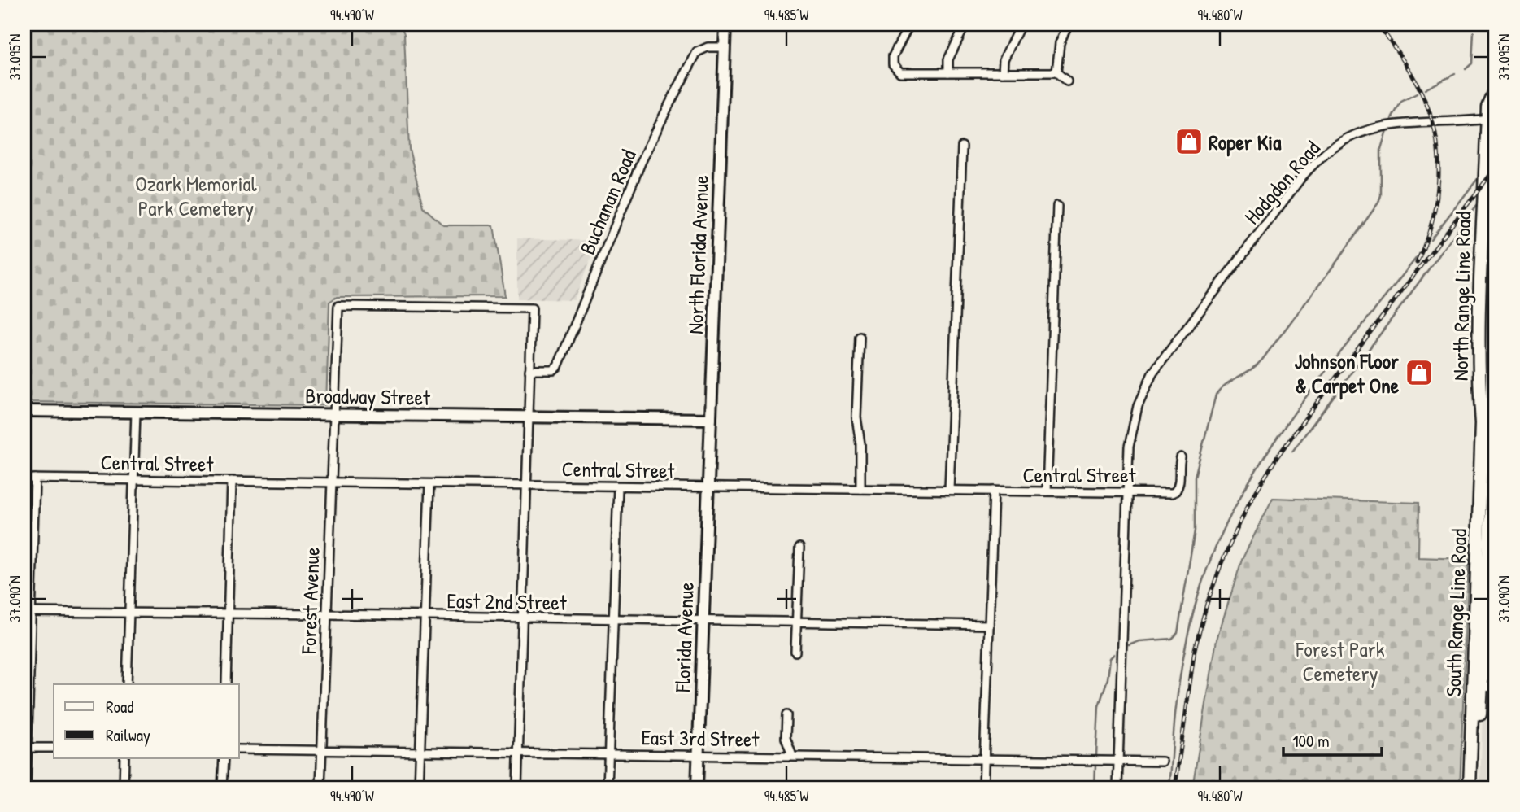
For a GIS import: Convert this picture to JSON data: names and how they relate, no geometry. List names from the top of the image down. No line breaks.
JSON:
{"streets":{"main road":["North Range Line Road","South Range Line Road"],"street":["Hodgdon Road","Buchanan Road","North Florida Avenue","Broadway Street","Central Street","Forest Avenue","East 2nd Street","Florida Avenue","East 3rd Street"]},"crossings":[["Hodgdon Road","North Range Line Road"],["Hodgdon Road","Central Street"],["Hodgdon Road","East 3rd Street"],["Buchanan Road","Forest Avenue"],["North Florida Avenue","Broadway Street"],["North Florida Avenue","Central Street"],["North Florida Avenue","Florida Avenue"],["North Range Line Road","South Range Line Road"],["Broadway Street","Forest Avenue"],["Central Street","Forest Avenue"],["Central Street","Florida Avenue"],["Forest Avenue","East 2nd Street"],["Forest Avenue","East 3rd Street"],["East 2nd Street","Florida Avenue"],["Florida Avenue","East 3rd Street"]],"parks":["Ozark Memorial Park Cemetery","Forest Park Cemetery"],"places":{"shop":["Roper Kia","Johnson Floor & Carpet One"]},"legend":["Road","Railway"],"scale_bar":"100 m","coordinates":["94.490°W","94.485°W","94.480°W","37.095°N","37.090°N"]}
